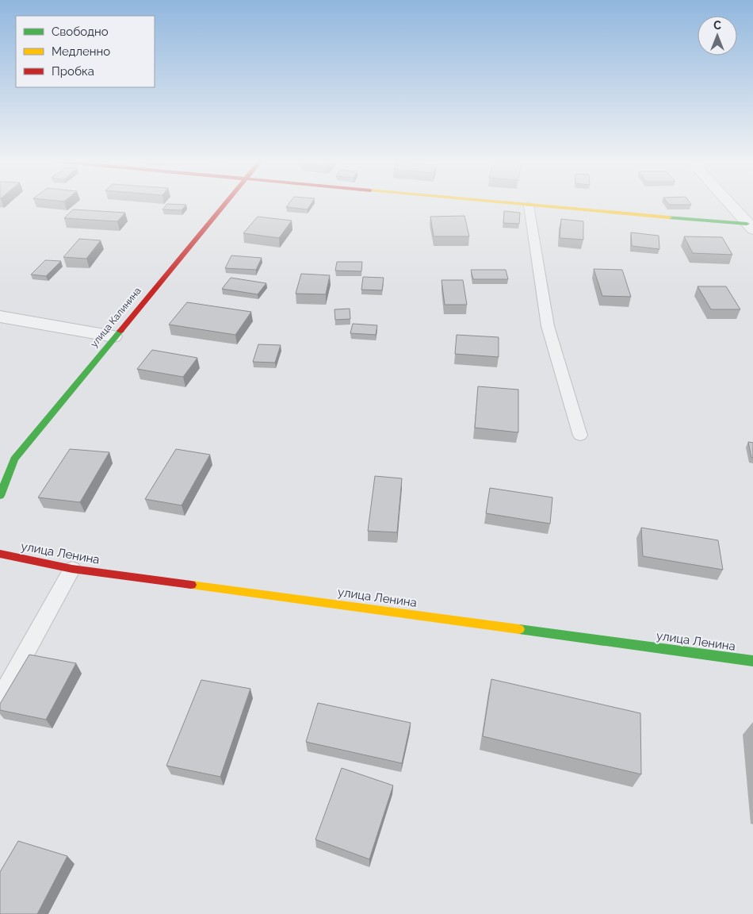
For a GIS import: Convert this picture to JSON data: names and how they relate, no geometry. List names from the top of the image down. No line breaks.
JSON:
{"streets":{"street":["улица Калинина","улица Ленина"]},"legend":["Свободно","Медленно","Пробка"],"north":"top"}
